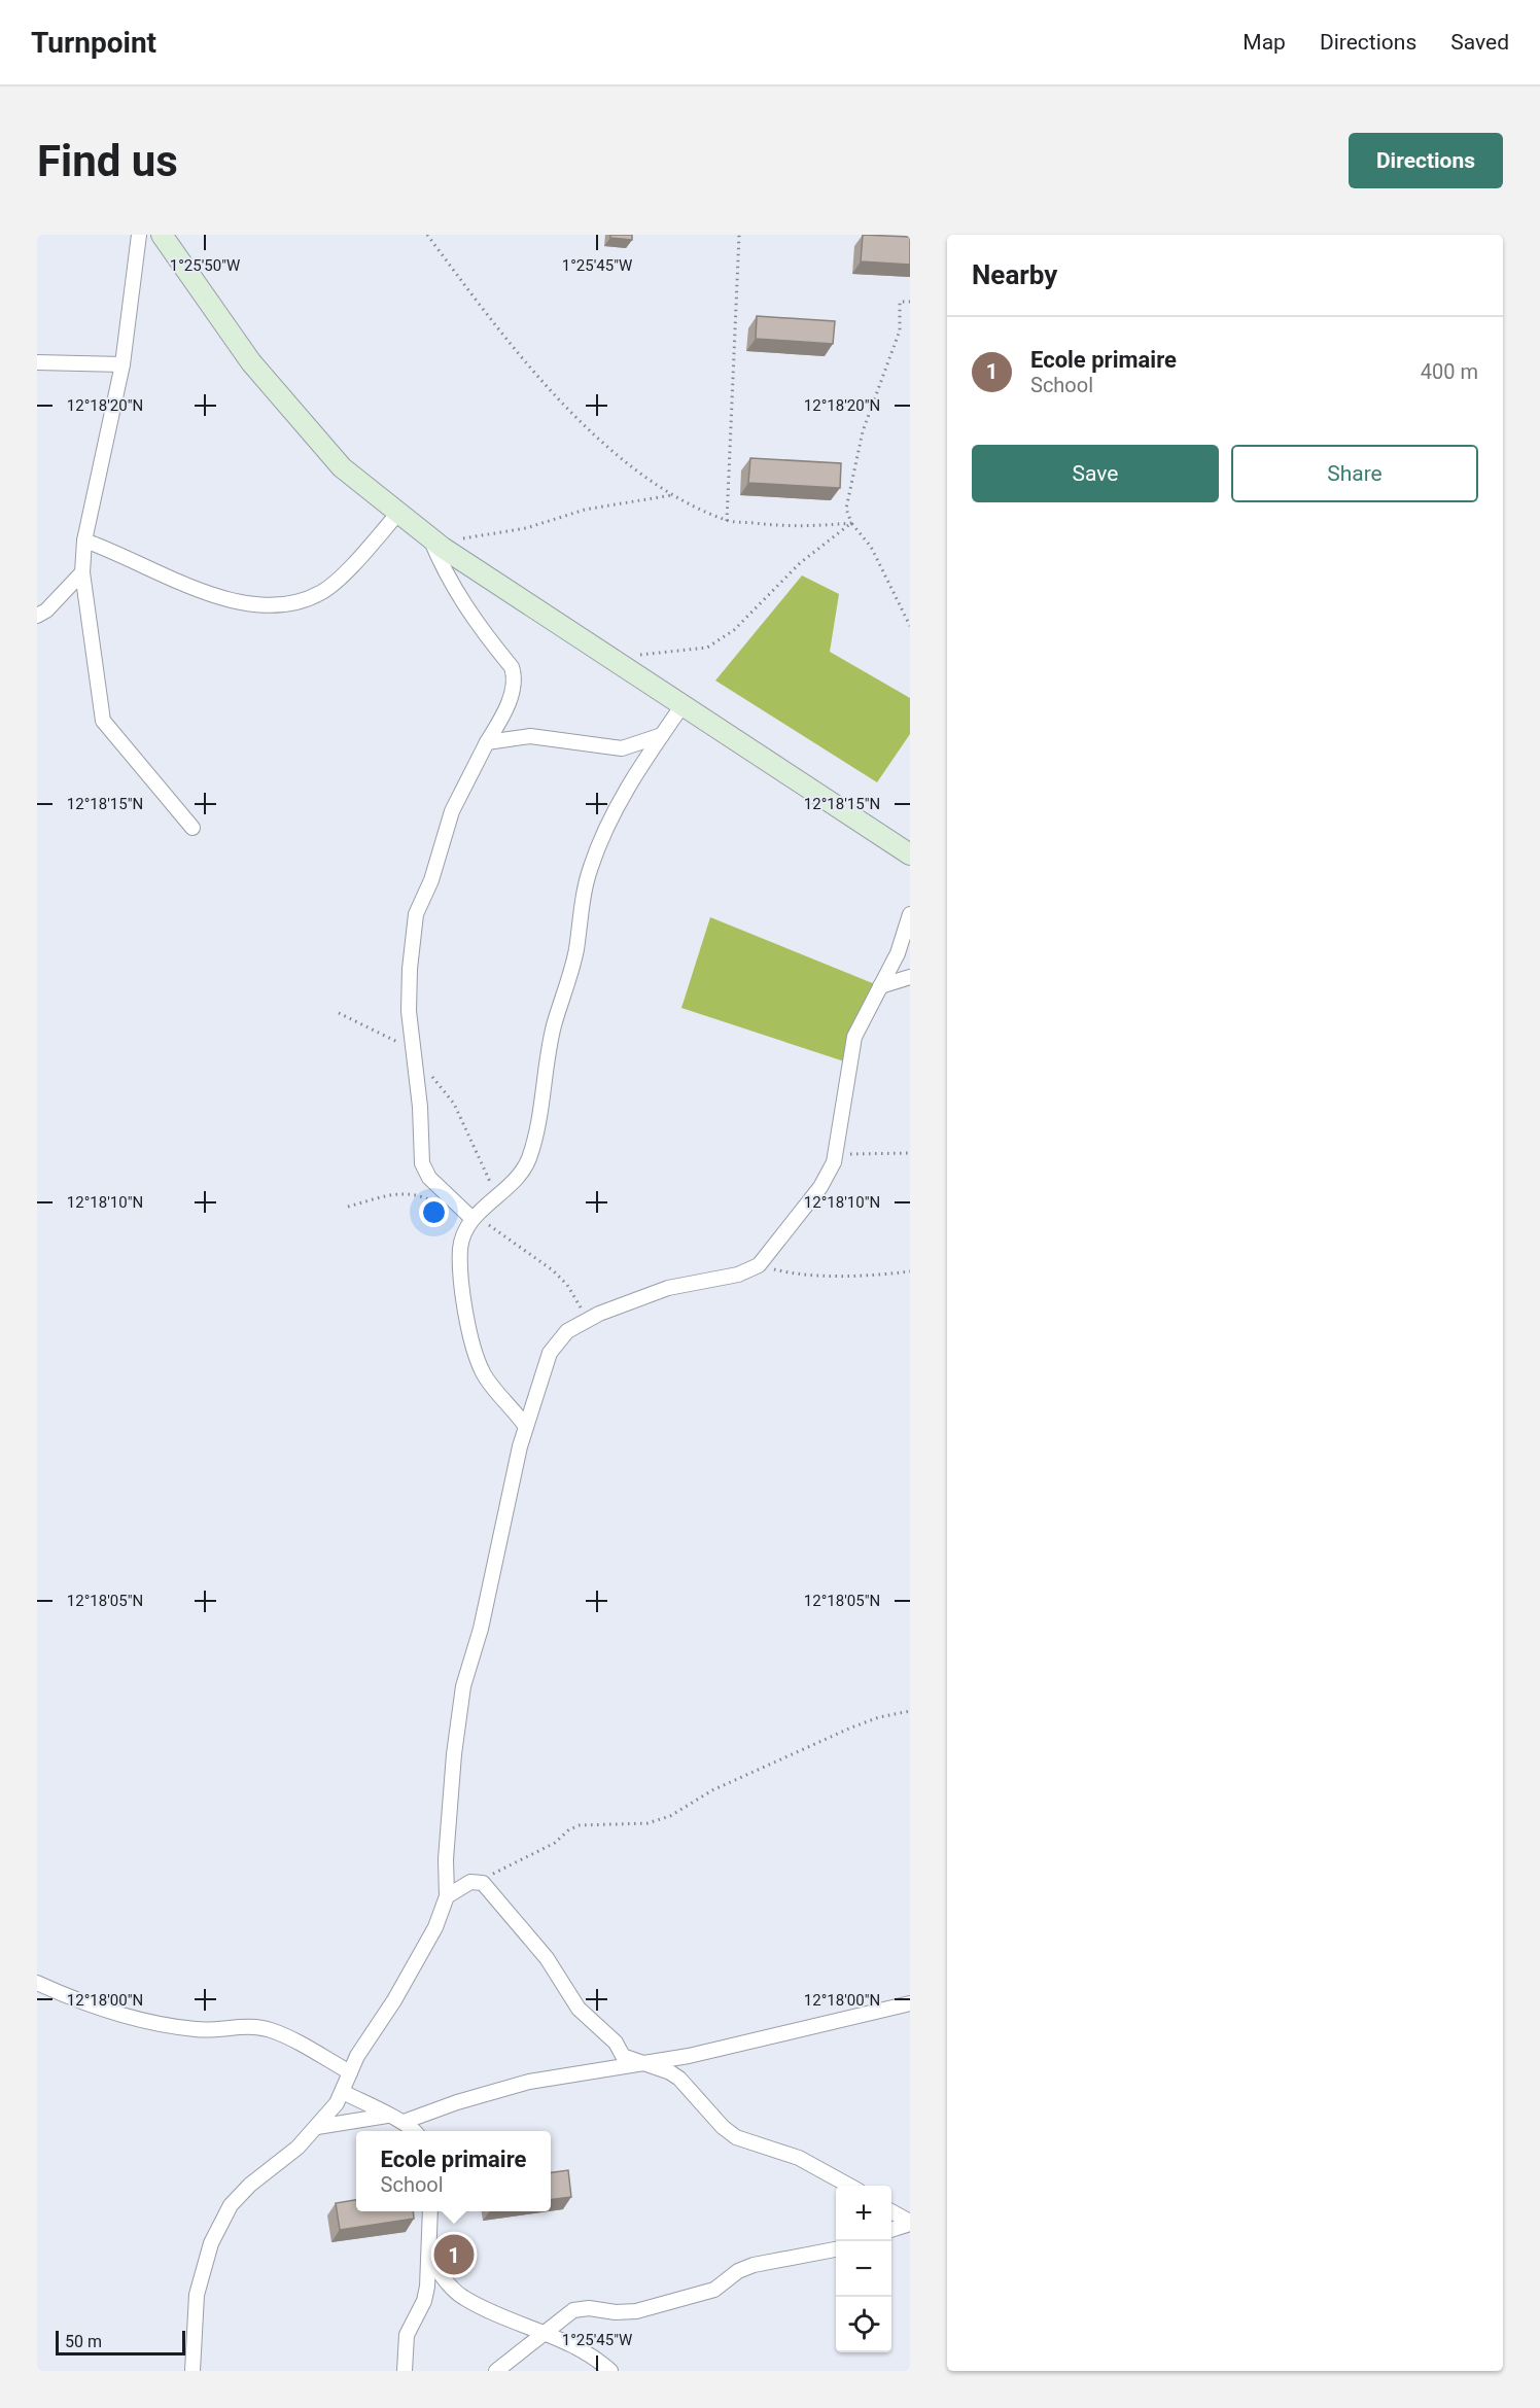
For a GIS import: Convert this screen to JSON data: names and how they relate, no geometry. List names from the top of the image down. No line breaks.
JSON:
{"scale_bar":"50 m","page":{"header":"Turnpoint","nav":["Map","Directions","Saved"],"buttons":["Directions",["Save","Share"]],"title":"Find us","heading":"Nearby","list":[{"mark":"1","name":"Ecole primaire","note":"School","value":"400 m"}],"popup":["Ecole primaire","School"],"map_buttons":["+","−"],"pins":"1","scale":"50 m"},"coordinates":["1°25'50\"W","1°25'45\"W","12°18'20\"N","12°18'15\"N","12°18'10\"N","12°18'05\"N","12°18'00\"N"]}
